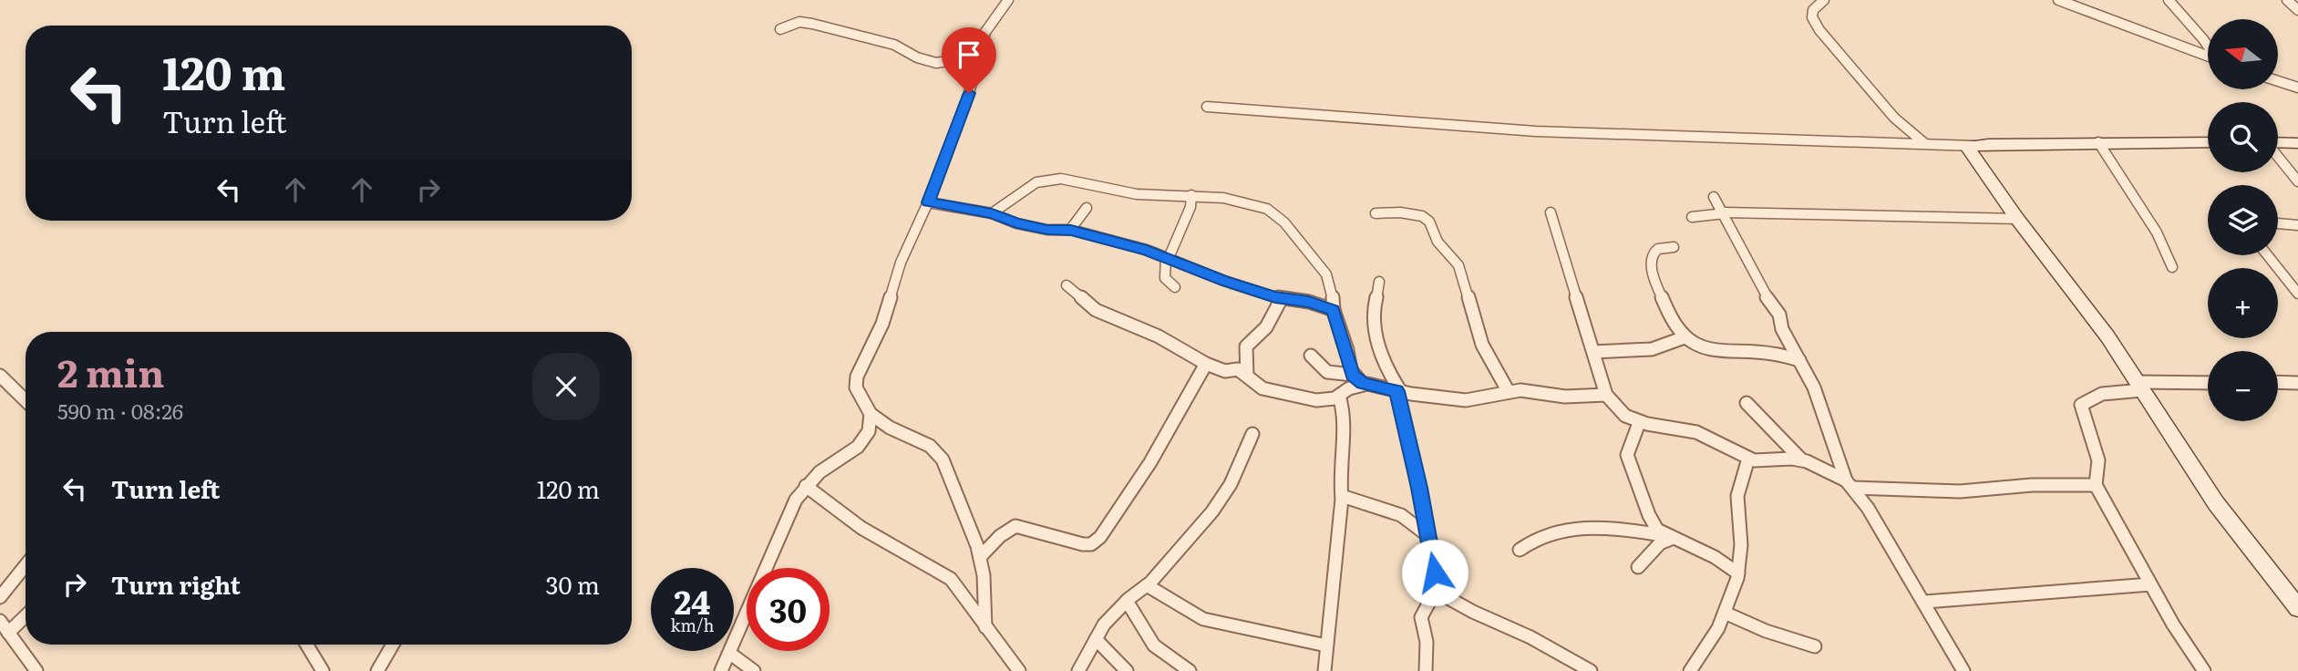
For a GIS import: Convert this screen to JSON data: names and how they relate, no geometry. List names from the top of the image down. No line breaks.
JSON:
{"north":"left","page":{"map_buttons":["+","−"],"turn":["120 m","Turn left"],"heading":["2 min","590 m · 08:26"],"list":[{"name":"Turn left","value":"120 m"},{"name":"Turn right","value":"30 m"}],"speed":"24 km/h","limit":"30"}}
